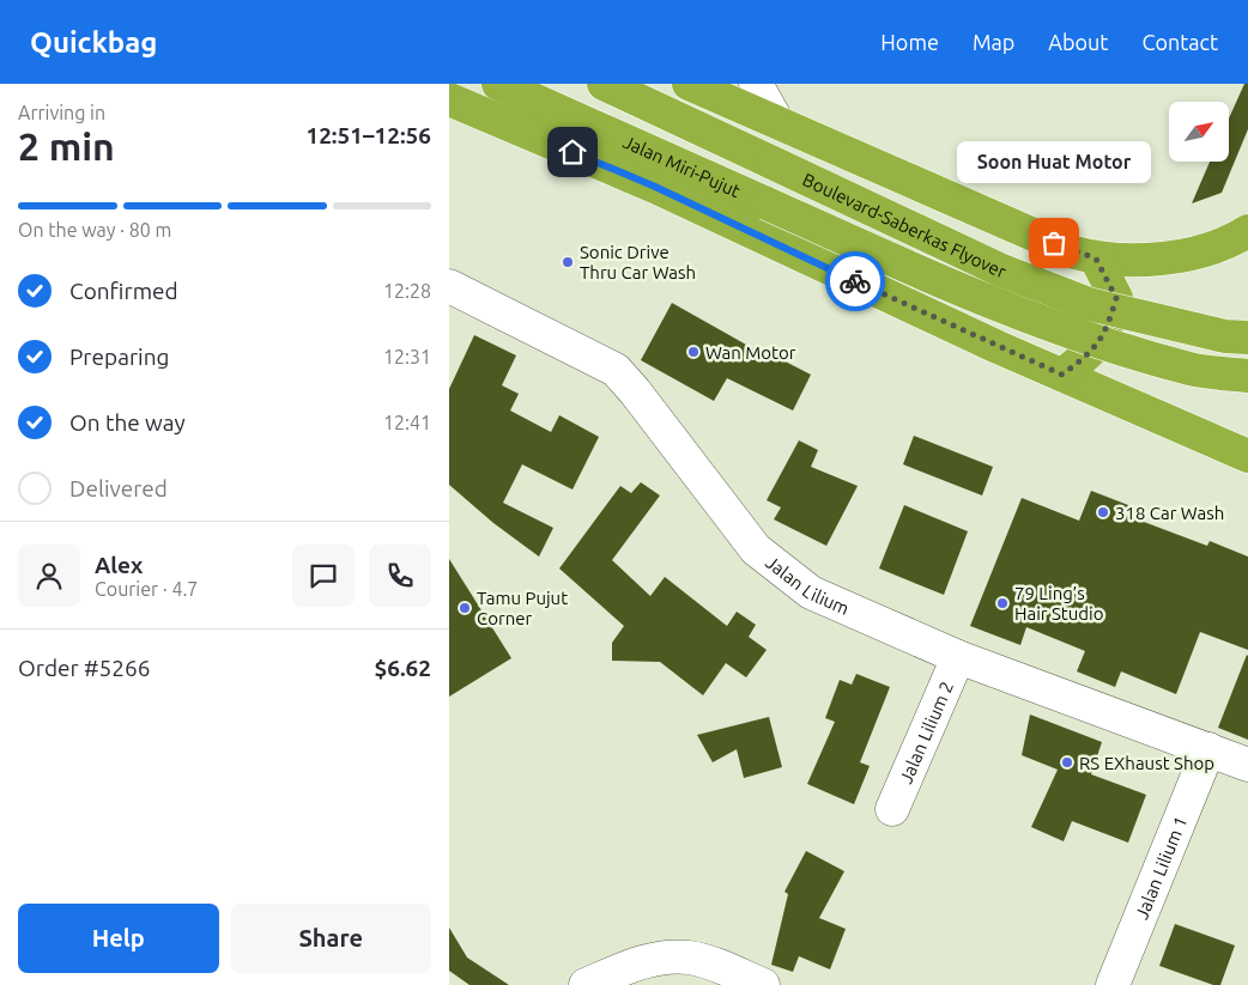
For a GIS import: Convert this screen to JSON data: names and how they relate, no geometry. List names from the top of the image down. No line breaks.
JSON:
{"streets":{"highway":["Jalan Miri-Pujut","Boulevard-Saberkas Flyover"],"street":["Jalan Lilium","Jalan Lilium 2","Jalan Lilium 1"]},"crossings":[["Jalan Miri-Pujut","Boulevard-Saberkas Flyover"],["Jalan Lilium","Jalan Lilium 2"],["Jalan Lilium","Jalan Lilium 1"]],"places":["Soon Huat Motor","Sonic Drive Thru Car Wash","Wan Motor","318 Car Wash","79 Ling’s Hair Studio","Tamu Pujut Corner","RS EXhaust Shop"],"north":"top right","page":{"header":"Quickbag","nav":["Home","Map","About","Contact"],"heading":["2 min","Arriving in","12:51–12:56"],"panel":["Alex","Courier · 4.7","Order #5266","$6.62"],"bubble":"Soon Huat Motor","bar":"On the way · 80 m","list":[["Confirmed","12:28"],["Preparing","12:31"],["On the way","12:41"],"Delivered"],"buttons":["Help","Share"]}}
